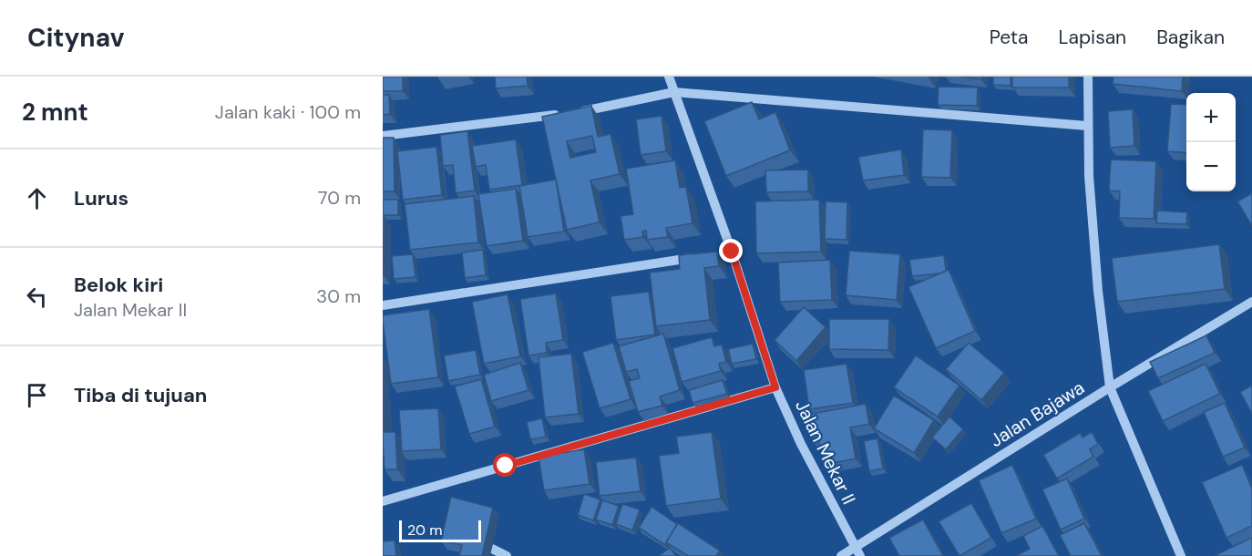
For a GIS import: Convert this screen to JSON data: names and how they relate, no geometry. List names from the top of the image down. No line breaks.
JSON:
{"streets":{"street":["Jalan Bajawa","Jalan Mekar II"]},"crossings":[["Jalan Bajawa","Jalan Mekar II"]],"scale_bar":"20 m","page":{"header":"Citynav","nav":["Peta","Lapisan","Bagikan"],"heading":["2 mnt","Jalan kaki · 100 m"],"map_buttons":["+","−"],"list":[["Lurus","70 m"],["Belok kiri","Jalan Mekar II","30 m"],"Tiba di tujuan"],"scale":"20 m"}}
